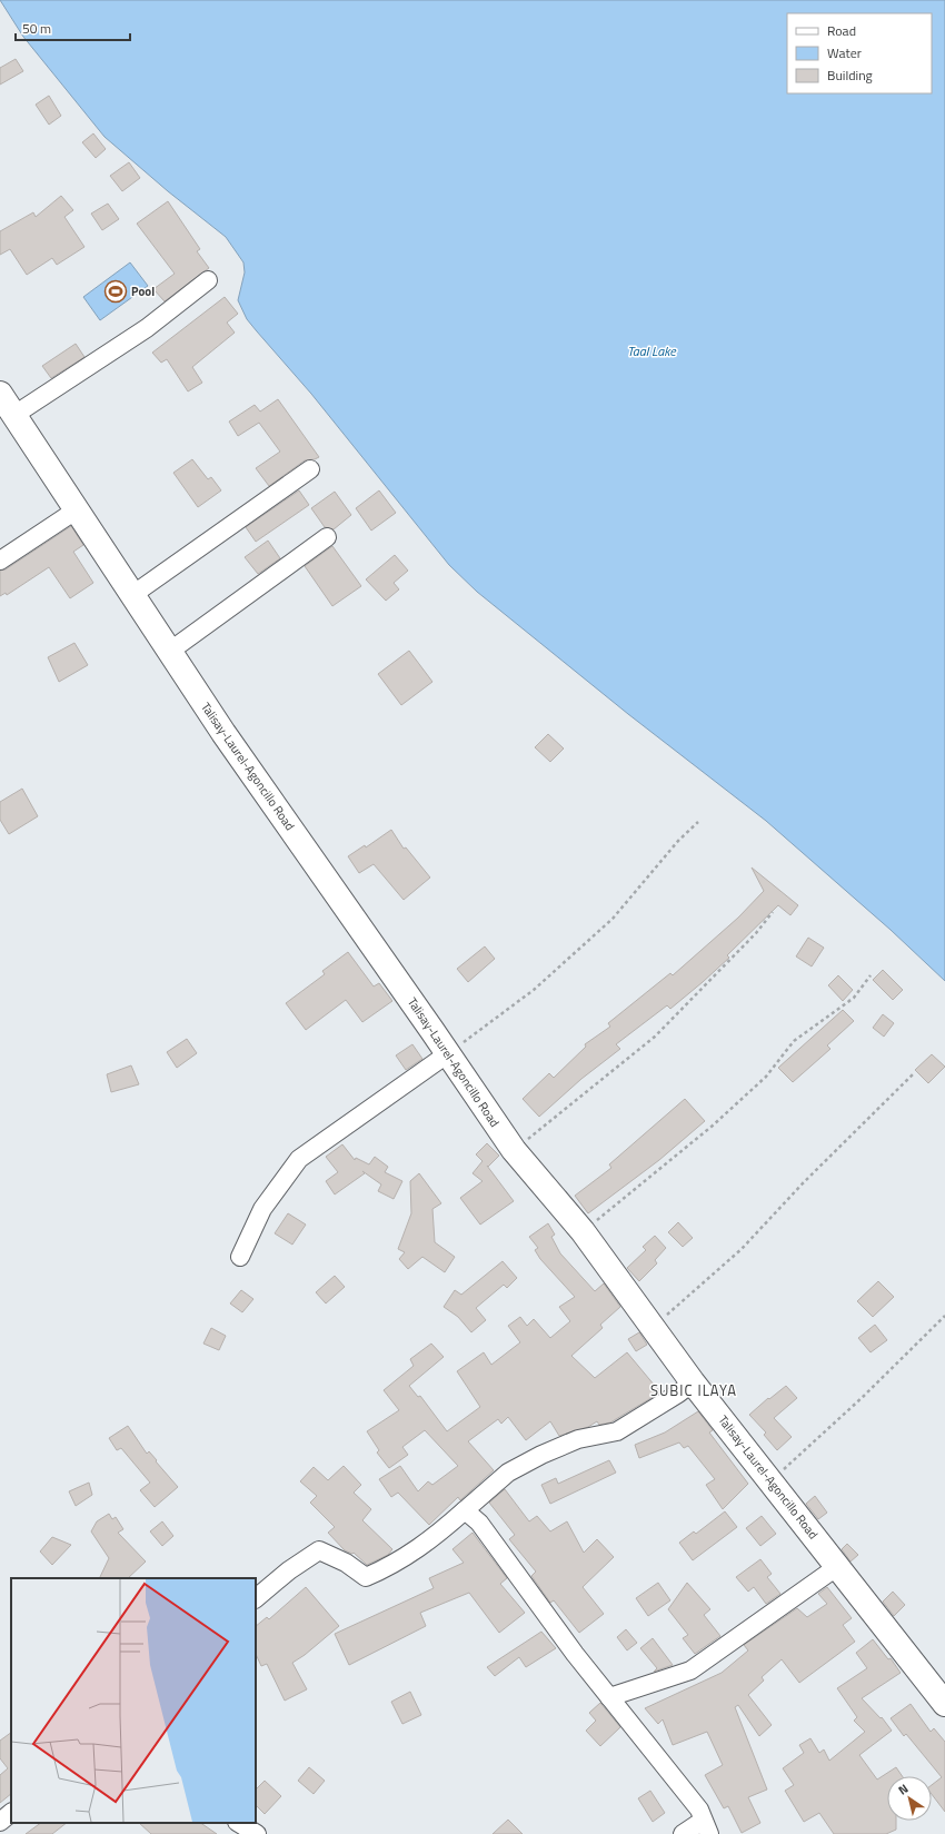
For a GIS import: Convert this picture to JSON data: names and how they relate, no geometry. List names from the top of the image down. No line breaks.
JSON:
{"streets":{"main road":["Talisay-Laurel-Agoncillo Road"]},"districts":["SUBIC ILAYA"],"water":["Taal Lake"],"places":{"sports":["Pool"]},"legend":["Road","Water","Building"],"scale_bar":"50 m","north":"top left"}
